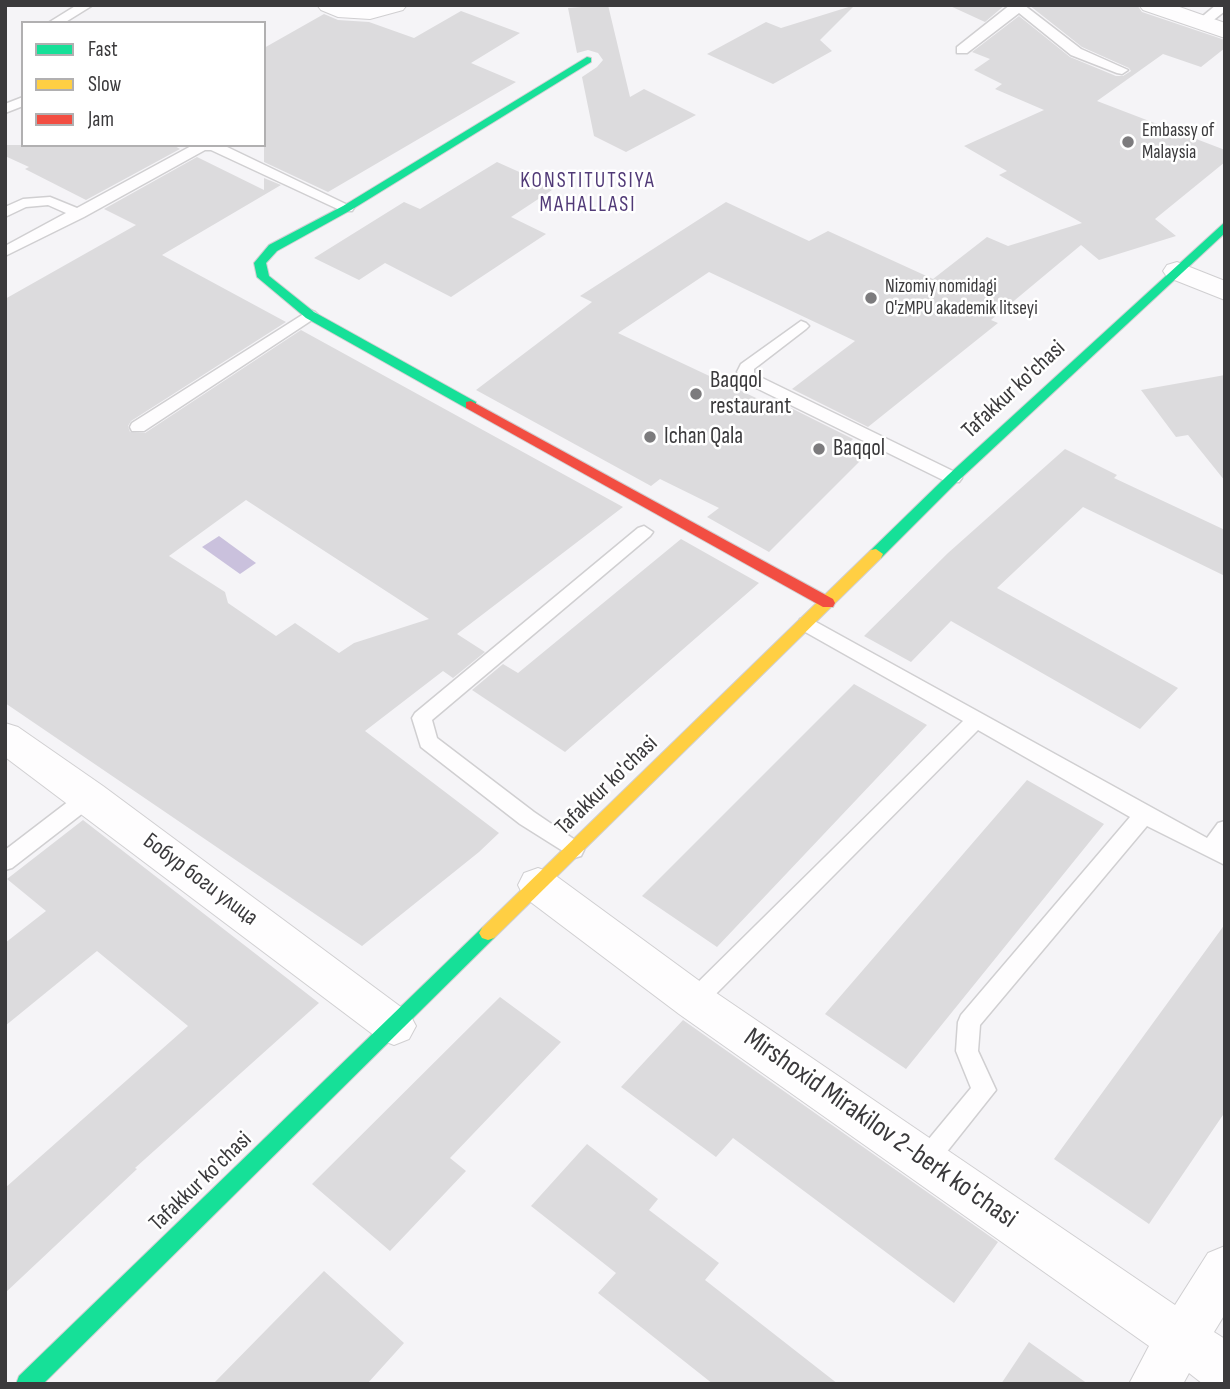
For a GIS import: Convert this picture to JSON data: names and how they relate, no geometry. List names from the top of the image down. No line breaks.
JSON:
{"streets":{"street":["Tafakkur ko'chasi","Бобур боги улица","Mirshoxid Mirakilov 2-berk ko'chasi"]},"crossings":[["Tafakkur ko'chasi","Бобур боги улица"],["Tafakkur ko'chasi","Mirshoxid Mirakilov 2-berk ko'chasi"]],"districts":["KONSTITUTSIYA MAHALLASI"],"places":["Embassy of Malaysia","Nizomiy nomidagi O'zMPU akademik litseyi","Baqqol restaurant","Ichan Qala","Baqqol"],"legend":["Fast","Slow","Jam"]}
